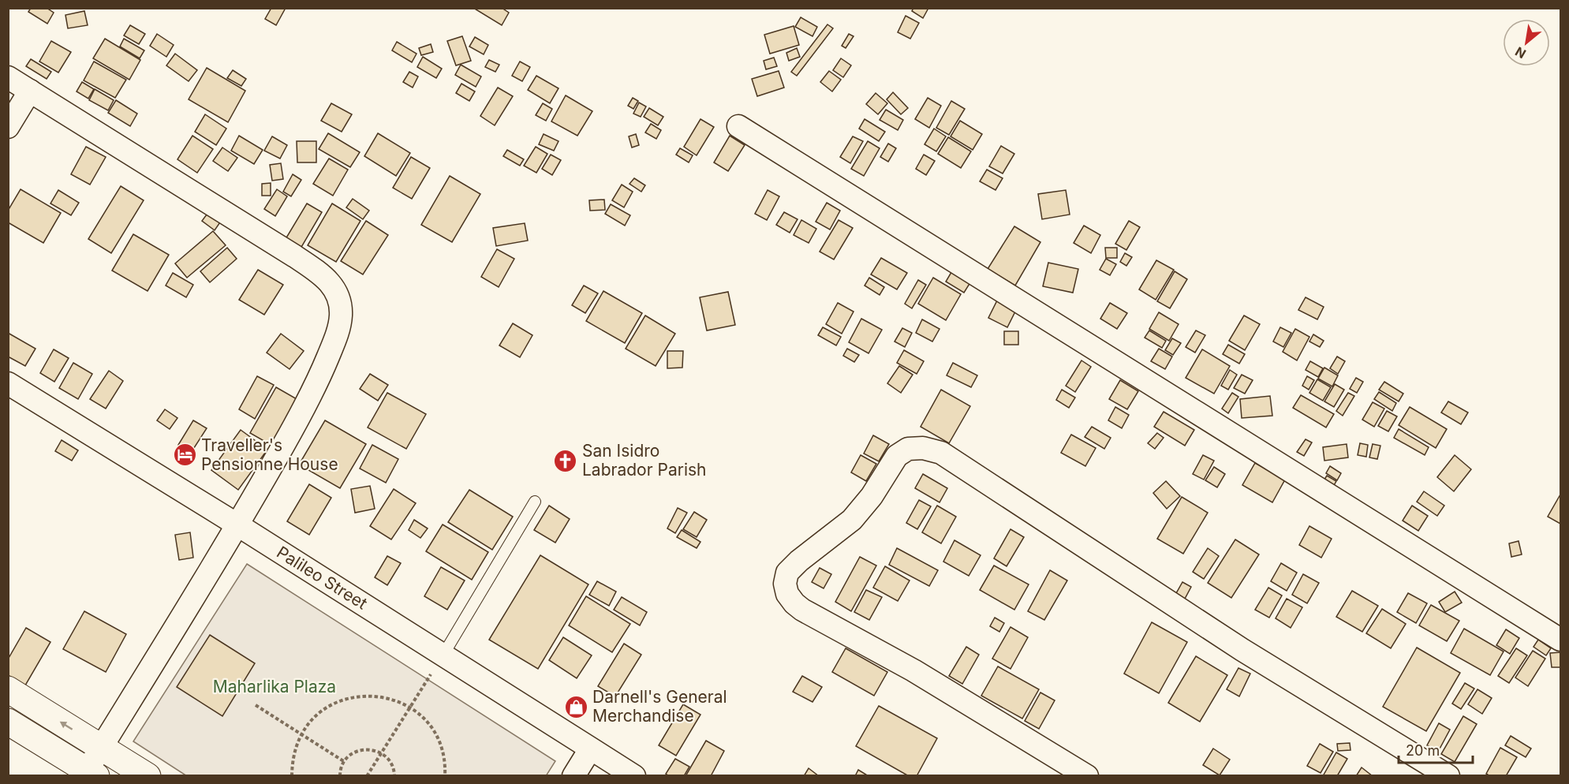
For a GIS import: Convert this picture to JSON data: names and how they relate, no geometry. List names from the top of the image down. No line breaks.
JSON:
{"streets":{"street":["Palileo Street"]},"parks":["Maharlika Plaza"],"places":{"hotel":["Traveller's Pensionne House"],"church":["San Isidro Labrador Parish"],"shop":["Darnell's General Merchandise"]},"scale_bar":"20 m","north":"bottom left"}
